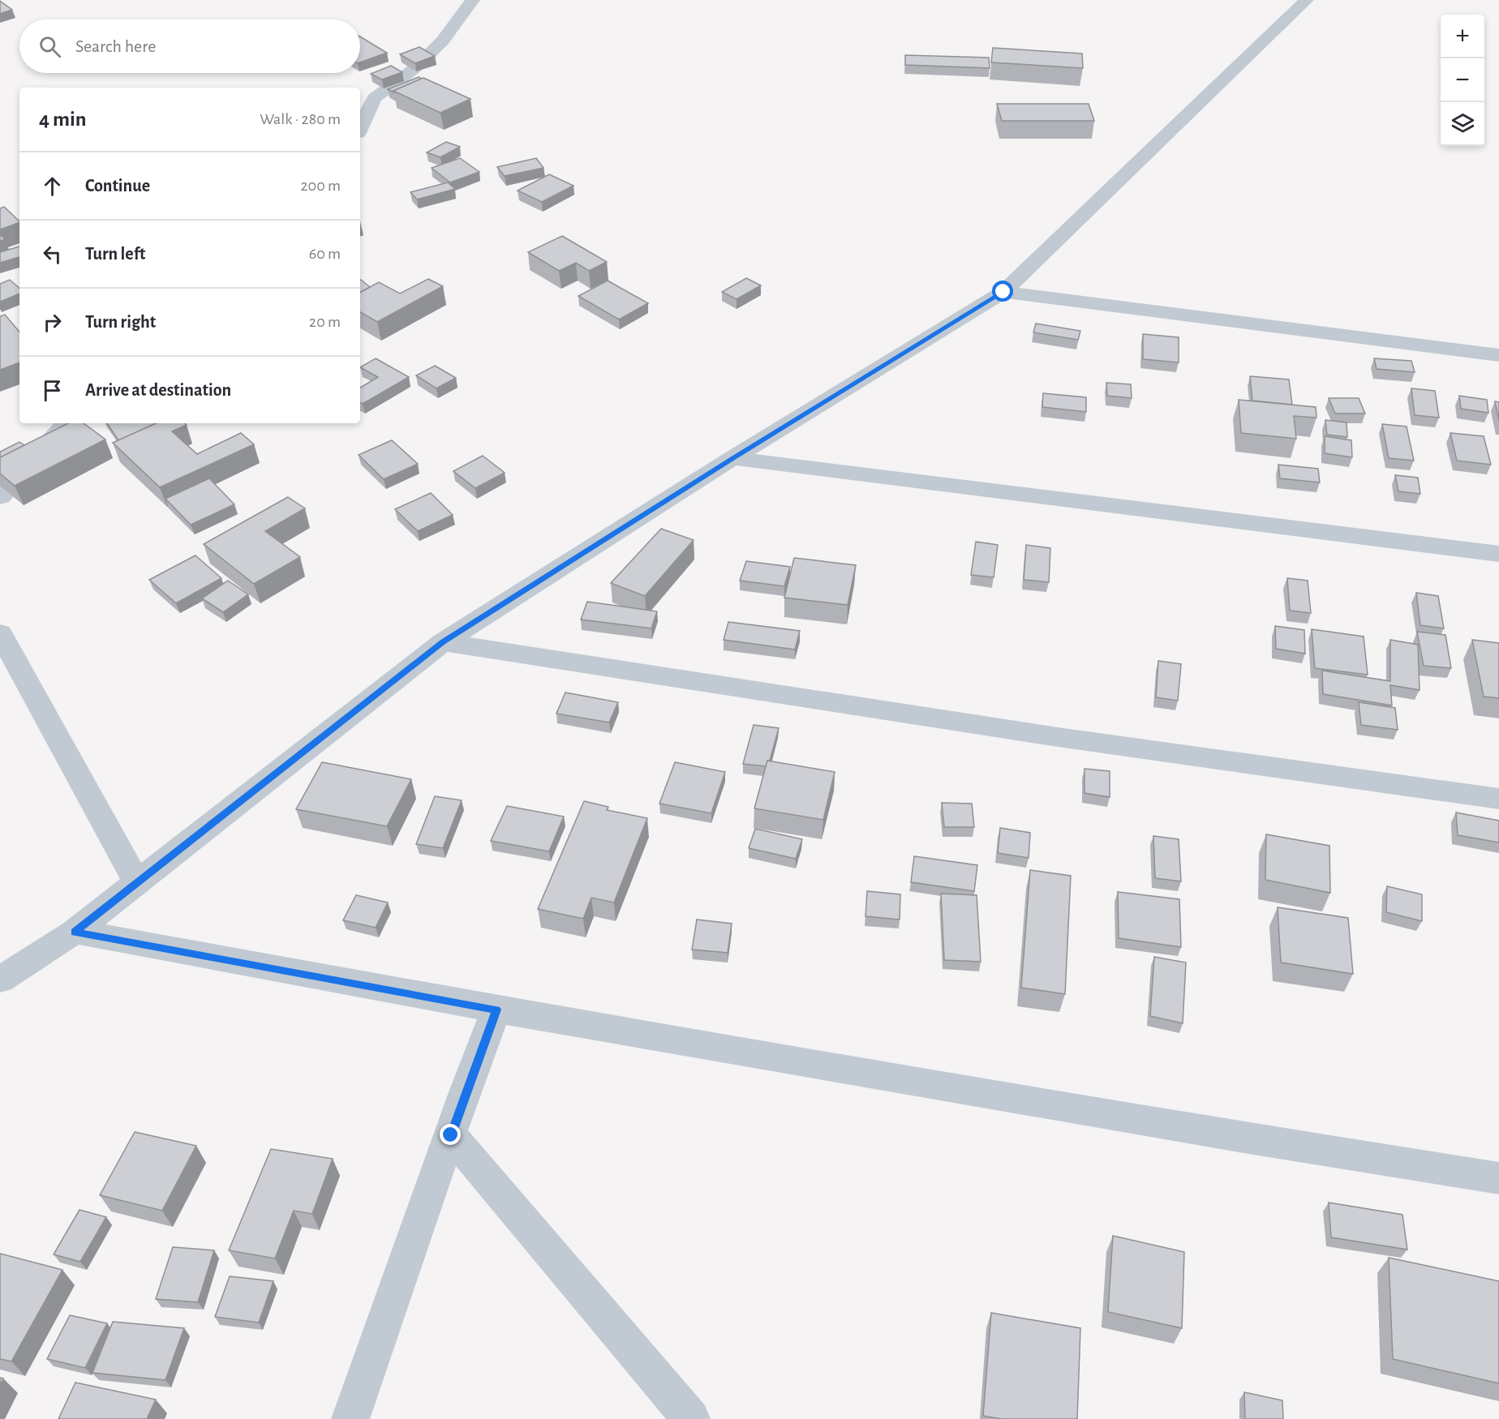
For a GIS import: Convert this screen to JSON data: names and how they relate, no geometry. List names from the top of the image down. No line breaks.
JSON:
{"page":{"map_buttons":["+","−"],"search":"Search here","heading":["4 min","Walk · 280 m"],"list":[["Continue","200 m"],["Turn left","60 m"],["Turn right","20 m"],"Arrive at destination"]}}
